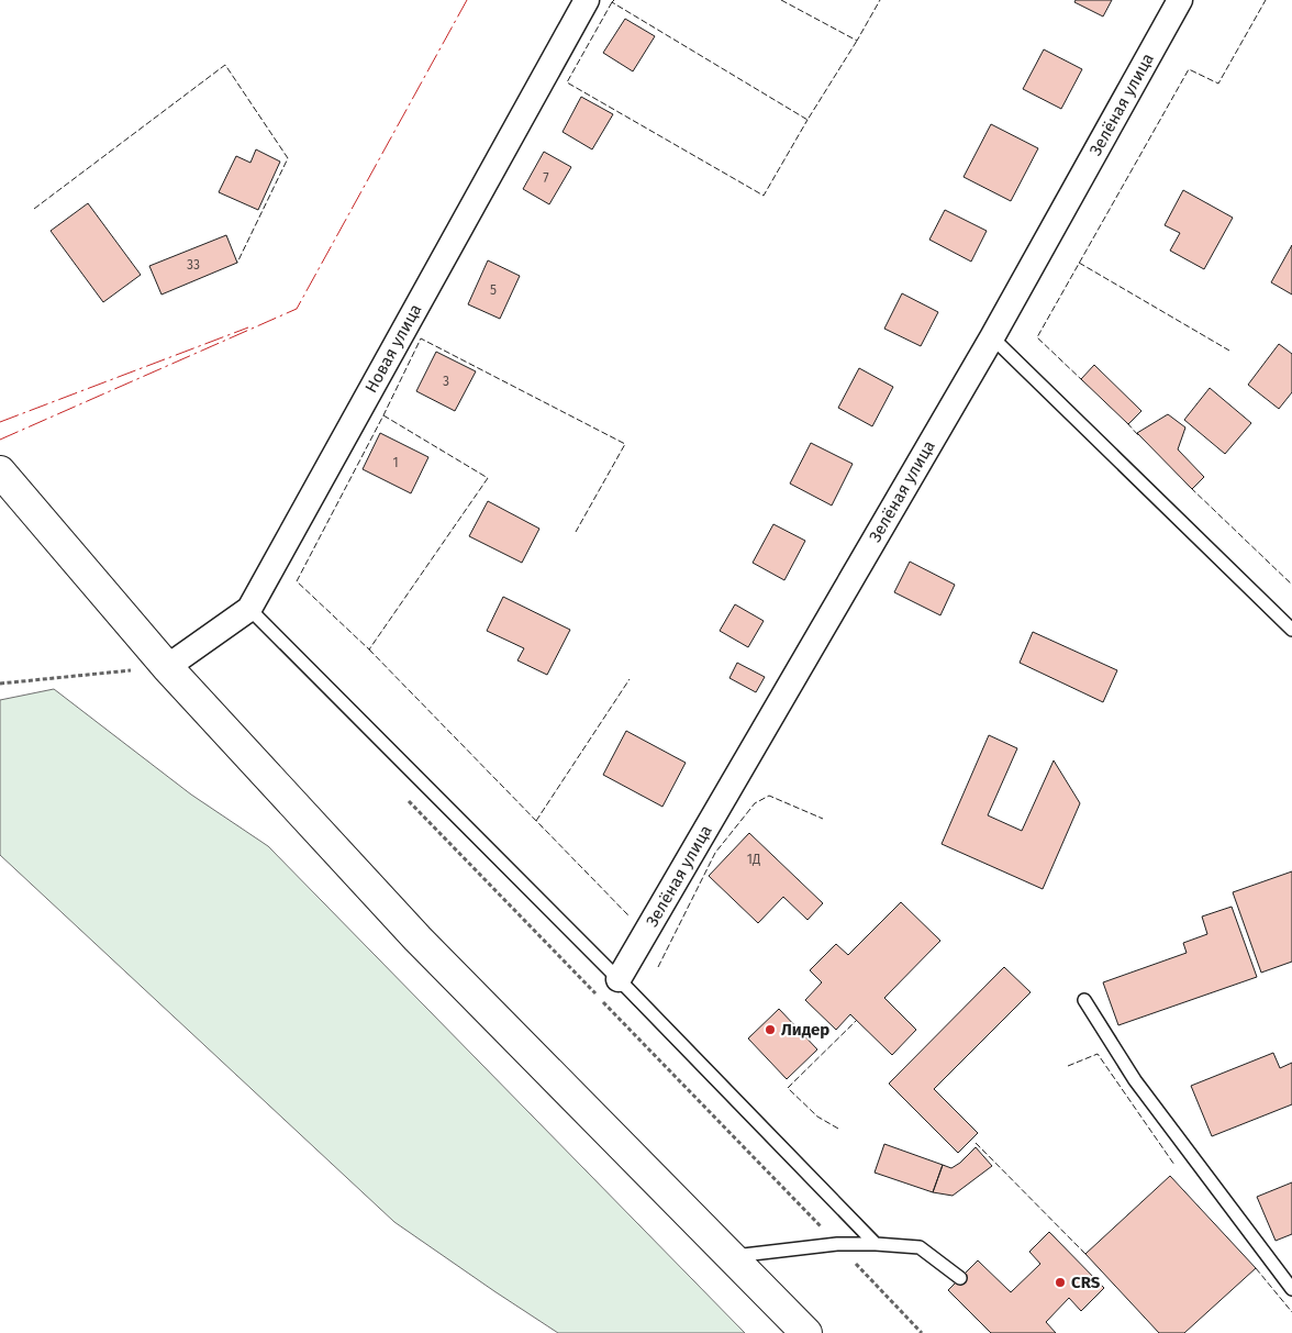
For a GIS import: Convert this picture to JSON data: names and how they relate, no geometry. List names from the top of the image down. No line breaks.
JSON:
{"streets":{"street":["Зелёная улица","Новая улица"]},"places":["Лидер","CRS"],"house_numbers":["7","33","5","3","1","1Д"]}
